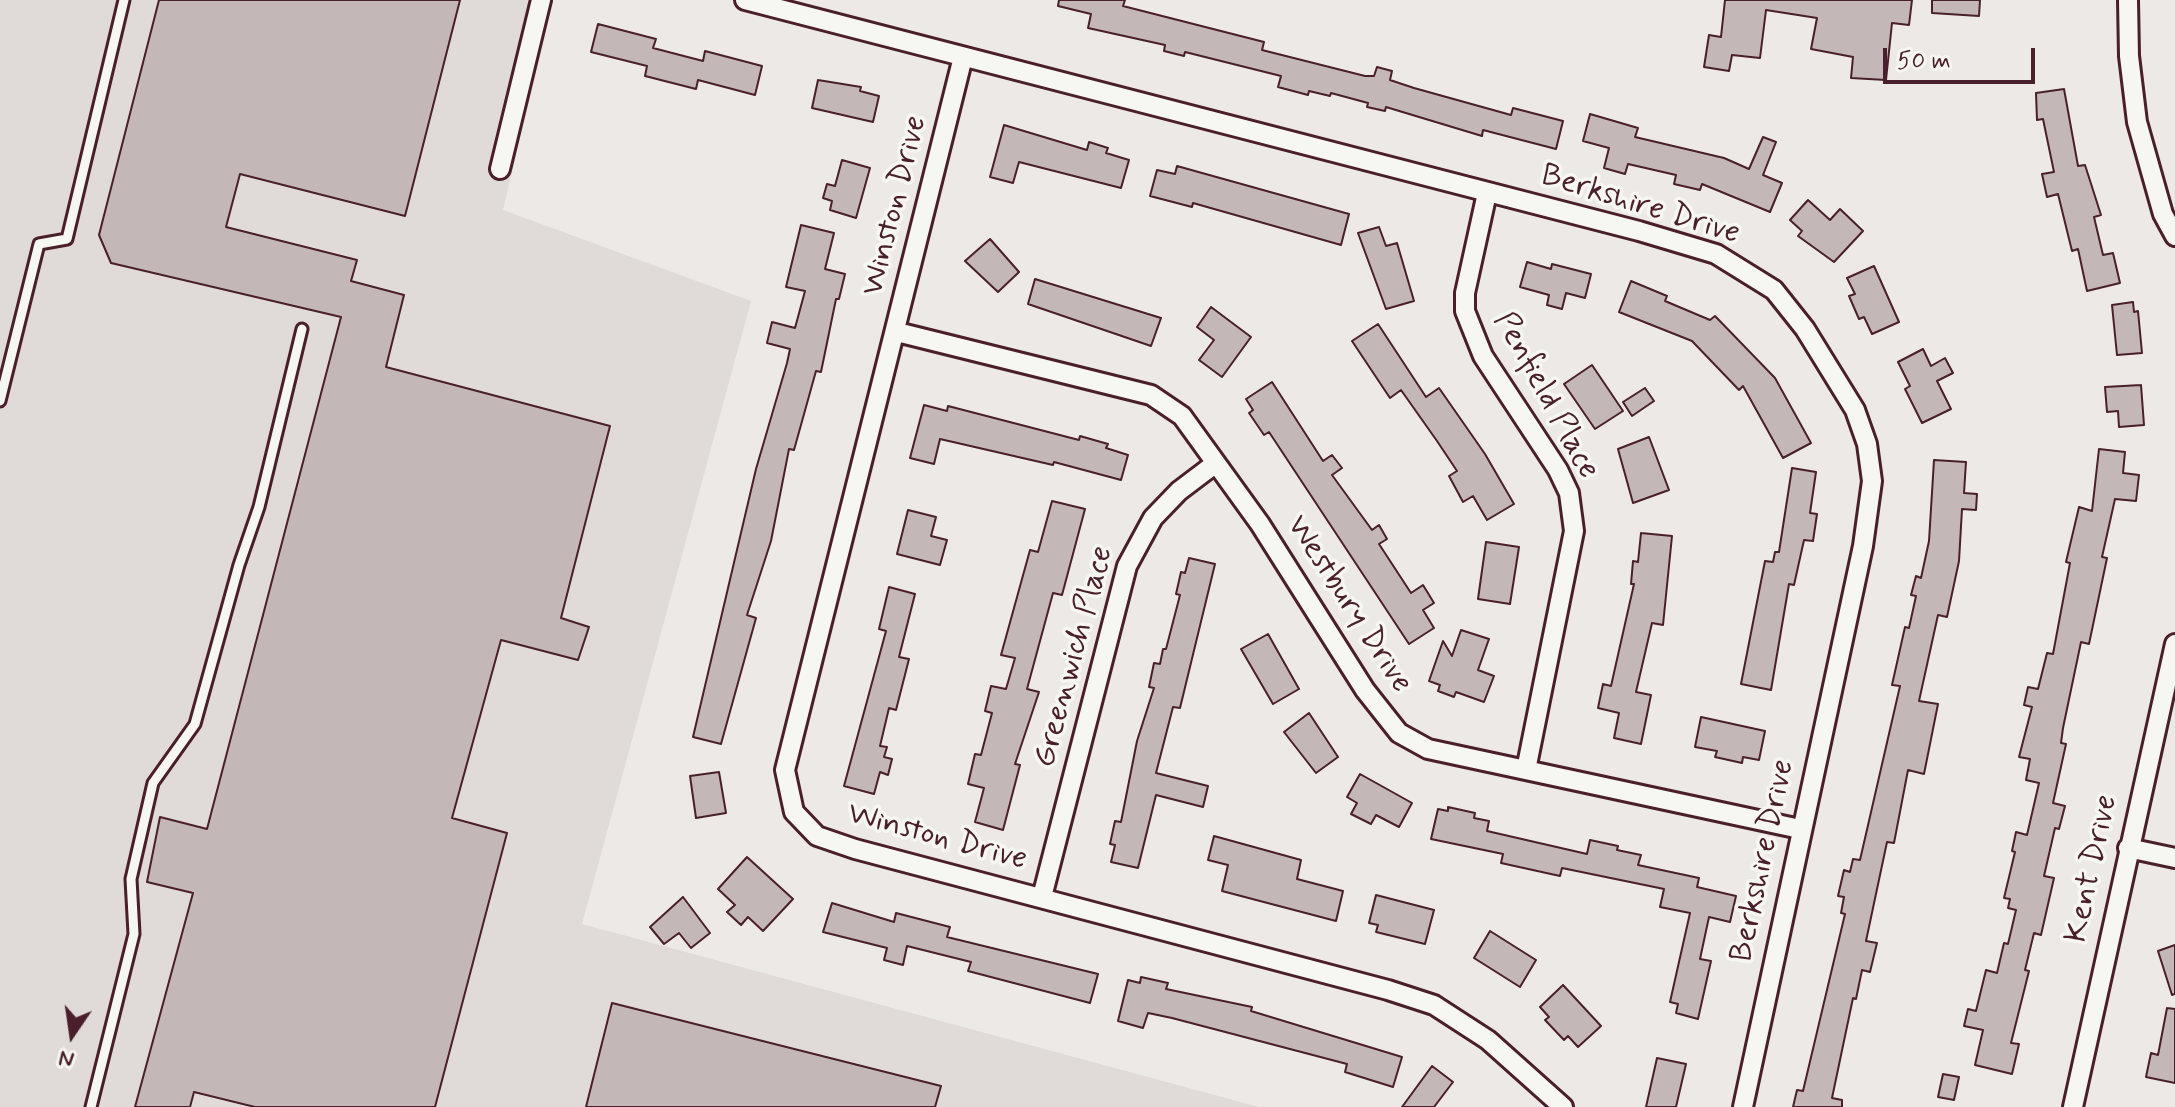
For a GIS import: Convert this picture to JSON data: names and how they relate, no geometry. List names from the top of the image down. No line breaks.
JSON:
{"streets":{"street":["Winston Drive","Berkshire Drive","Penfield Place","Westbury Drive","Greenwich Place","Kent Drive"]},"crossings":[["Winston Drive","Berkshire Drive"],["Winston Drive","Westbury Drive"],["Winston Drive","Greenwich Place"],["Berkshire Drive","Penfield Place"],["Berkshire Drive","Westbury Drive"],["Penfield Place","Westbury Drive"],["Westbury Drive","Greenwich Place"]],"scale_bar":"50 m","north":"bottom"}
